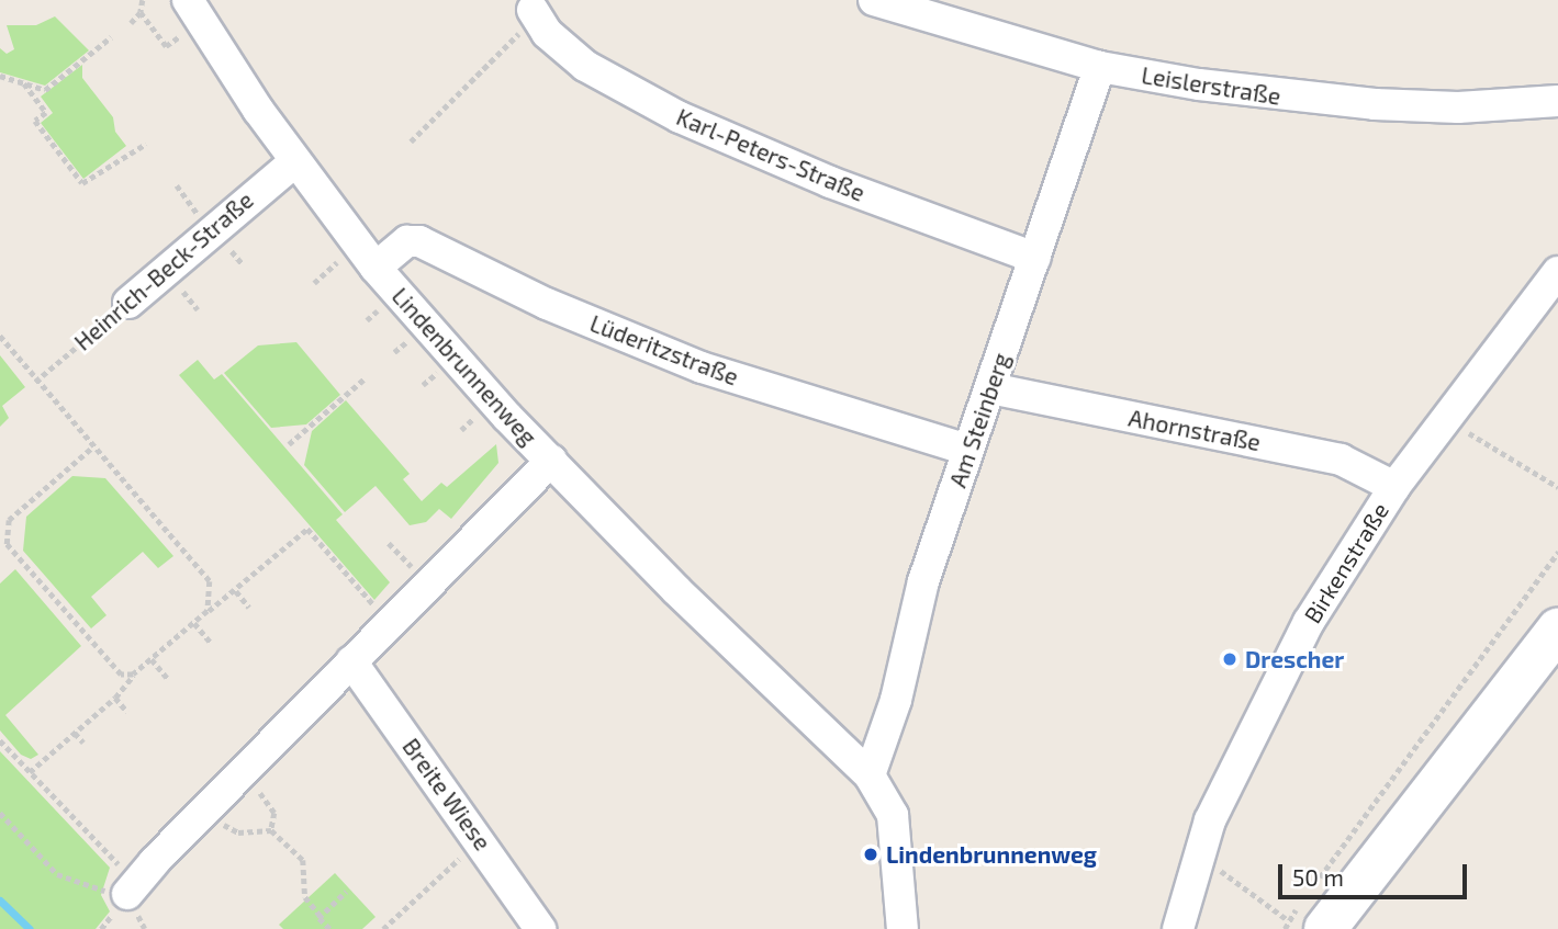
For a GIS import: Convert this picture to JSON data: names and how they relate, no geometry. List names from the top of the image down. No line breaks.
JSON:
{"streets":{"street":["Leislerstraße","Karl-Peters-Straße","Heinrich-Beck-Straße","Lüderitzstraße","Lindenbrunnenweg","Am Steinberg","Ahornstraße","Birkenstraße","Breite Wiese"]},"crossings":[["Leislerstraße","Am Steinberg"],["Karl-Peters-Straße","Am Steinberg"],["Heinrich-Beck-Straße","Lindenbrunnenweg"],["Lüderitzstraße","Lindenbrunnenweg"],["Lüderitzstraße","Am Steinberg"],["Lindenbrunnenweg","Am Steinberg"],["Am Steinberg","Ahornstraße"],["Ahornstraße","Birkenstraße"]],"places":["Drescher","Lindenbrunnenweg"],"scale_bar":"50 m"}
